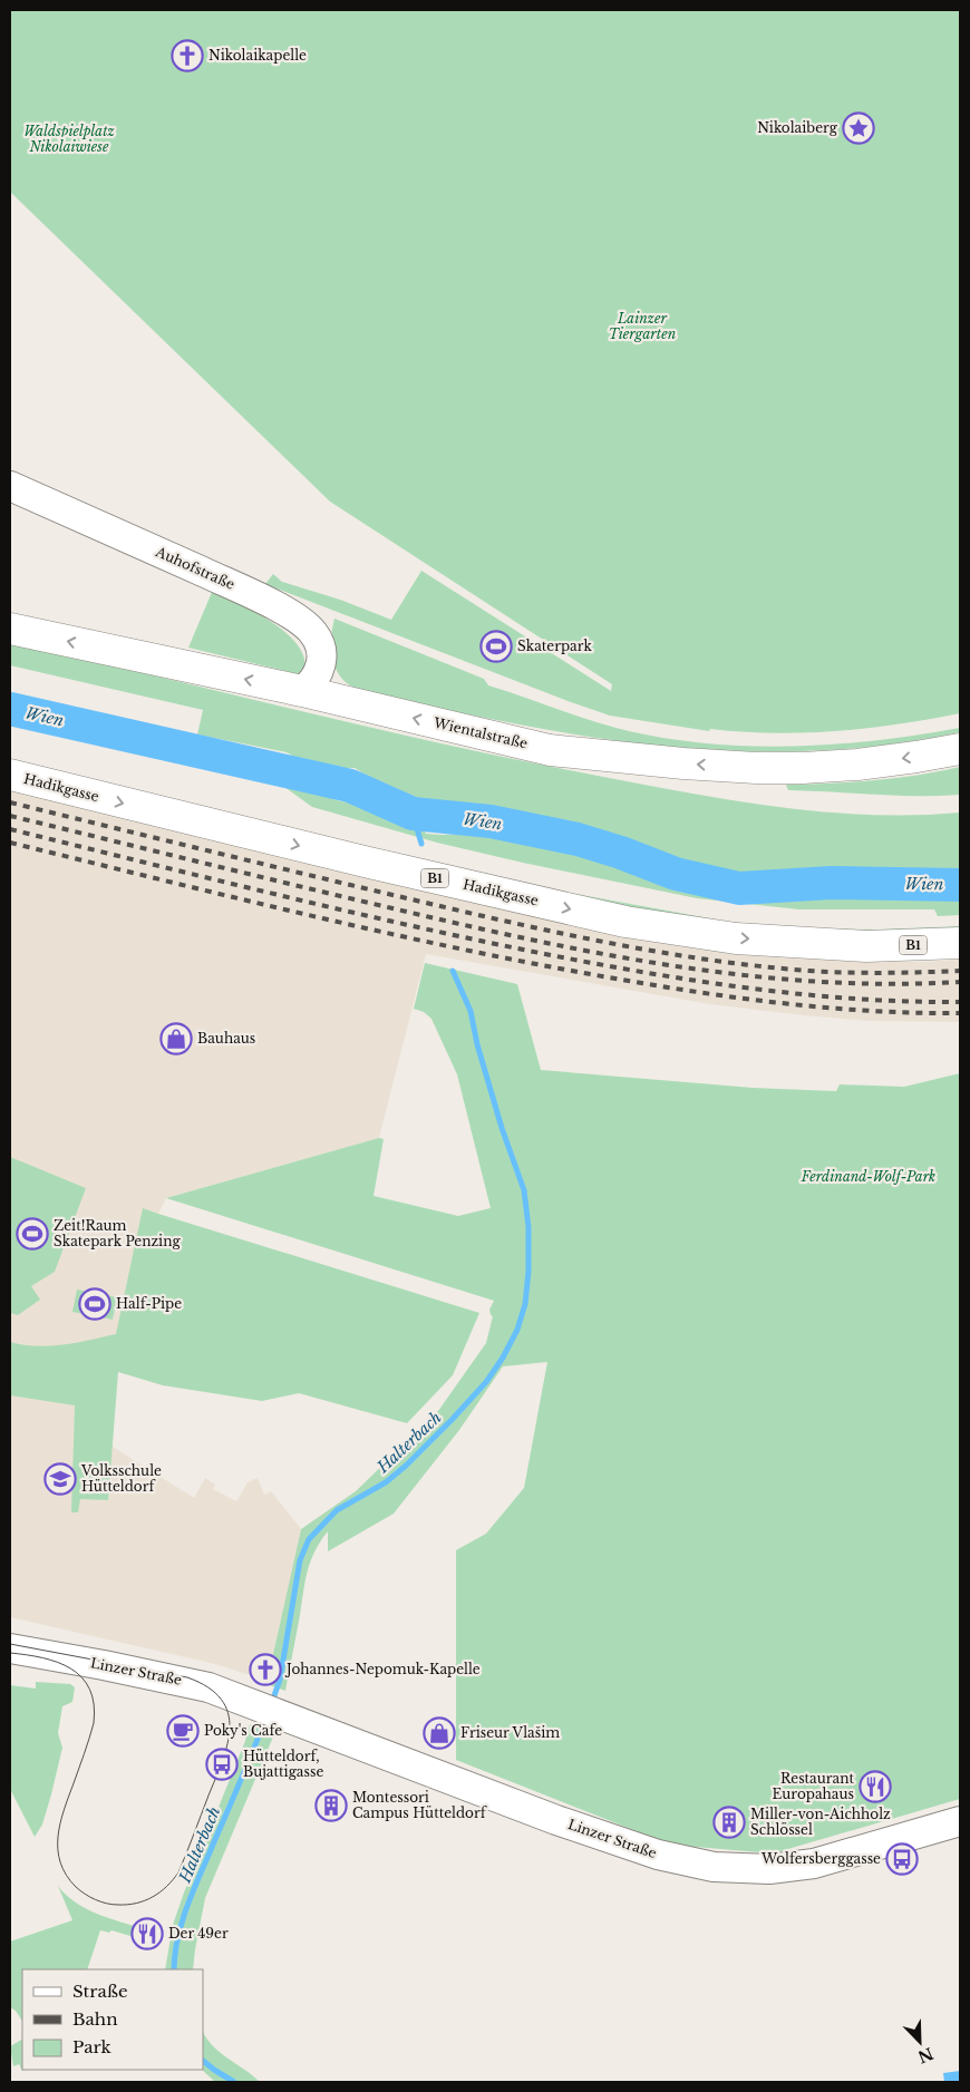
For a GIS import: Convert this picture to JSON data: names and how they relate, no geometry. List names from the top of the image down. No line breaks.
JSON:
{"streets":{"main road":["Auhofstraße","Wientalstraße","Hadikgasse","B1","Linzer Straße"]},"crossings":[["Auhofstraße","Wientalstraße"]],"one_way":["Wientalstraße","Hadikgasse"],"water":["Wien","Halterbach"],"parks":["Waldspielplatz Nikolaiwiese","Lainzer Tiergarten","Ferdinand-Wolf-Park"],"places":{"church":["Nikolaikapelle","Johannes-Nepomuk-Kapelle"],"place":["Nikolaiberg"],"sports":["Skaterpark","Zeit!Raum Skatepark Penzing","Half-Pipe"],"shop":["Bauhaus","Friseur Vlašim"],"school or university":["Volksschule Hütteldorf"],"cafe":["Poky's Cafe"],"bus stop":["Hütteldorf, Bujattigasse","Wolfersberggasse"],"restaurant":["Restaurant Europahaus","Der 49er"],"building":["Montessori Campus Hütteldorf","Miller-von-Aichholz Schlössel"]},"legend":["Straße","Bahn","Park"],"north":"bottom right"}
